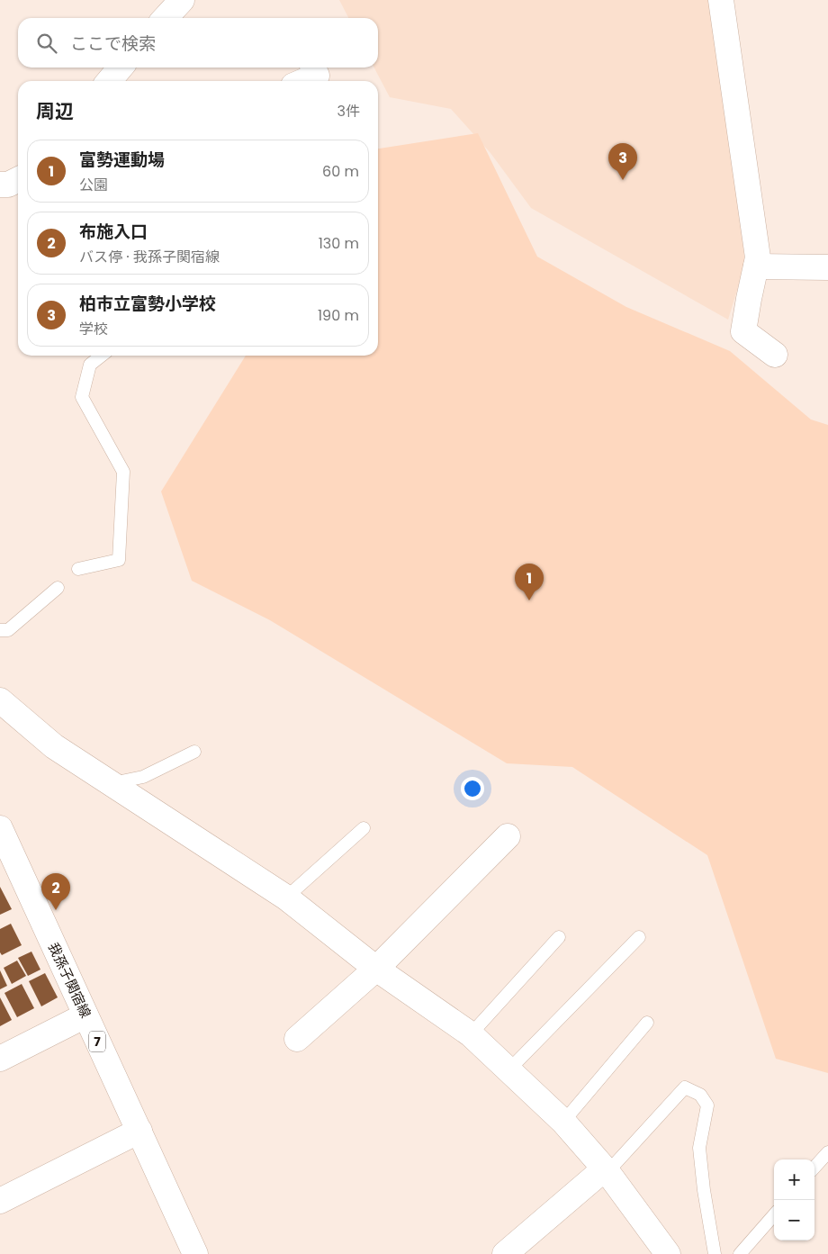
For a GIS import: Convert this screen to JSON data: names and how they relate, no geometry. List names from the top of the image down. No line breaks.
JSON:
{"streets":{"street":["我孫子関宿線","7"]},"page":{"search":"ここで検索","heading":["周辺","3件"],"list":[{"mark":"1","name":"富勢運動場","note":"公園","value":"60 m"},{"mark":"2","name":"布施入口","note":"バス停 · 我孫子関宿線","value":"130 m"},{"mark":"3","name":"柏市立富勢小学校","note":"学校","value":"190 m"}],"pins":["3","1","2"],"map_buttons":["+","−"]}}
